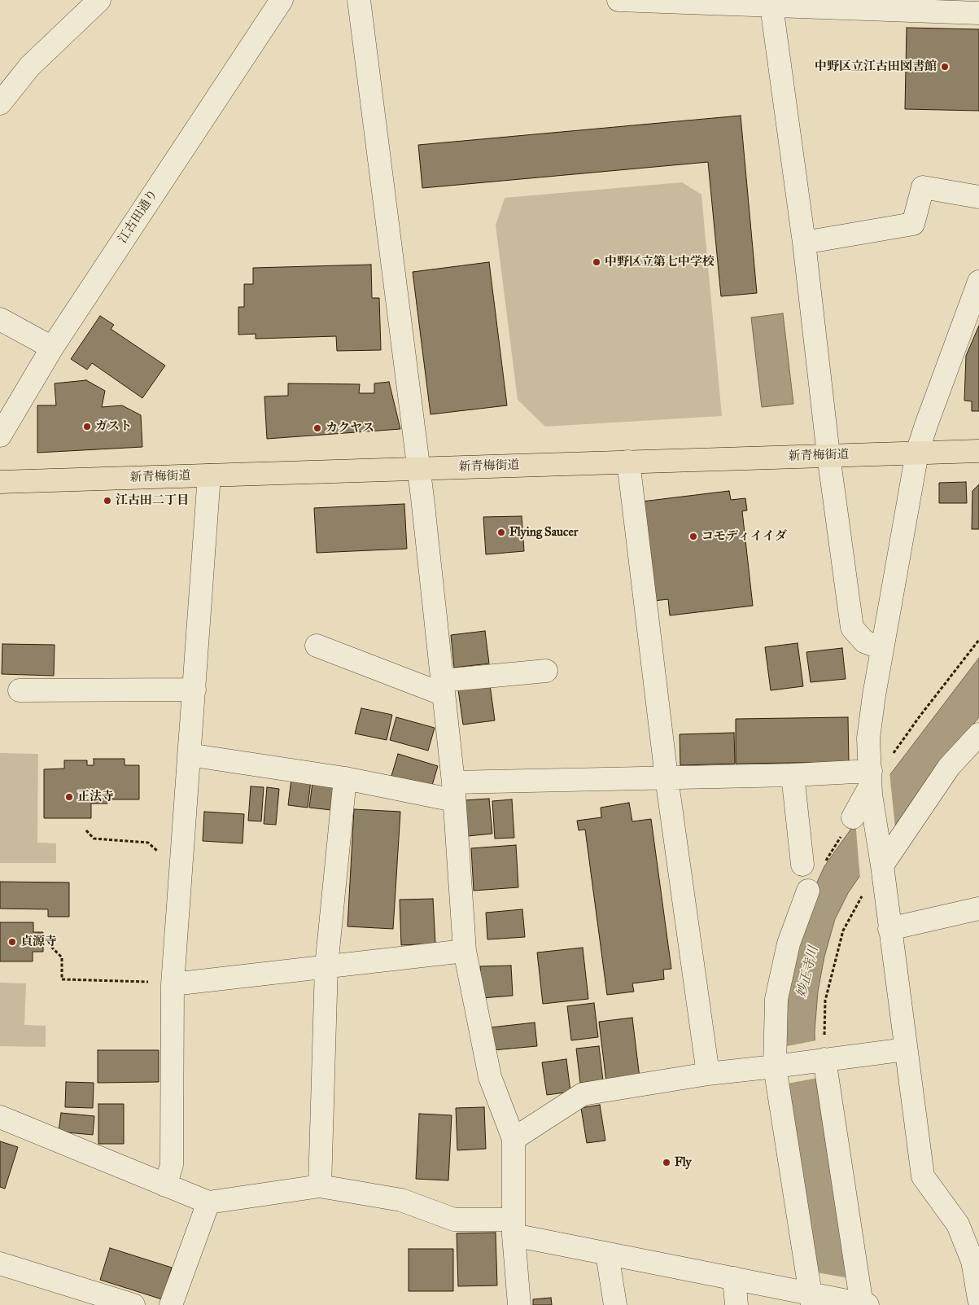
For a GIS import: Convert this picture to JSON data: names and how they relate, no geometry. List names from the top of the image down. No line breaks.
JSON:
{"streets":{"main road":["新青梅街道"],"street":["江古田通り"]},"water":["妙正寺川"],"places":["中野区立江古田図書館","中野区立第七中学校","ガスト","カクヤス","江古田二丁目","Flying Saucer","コモディイイダ","正法寺","貞源寺","Fly"]}
